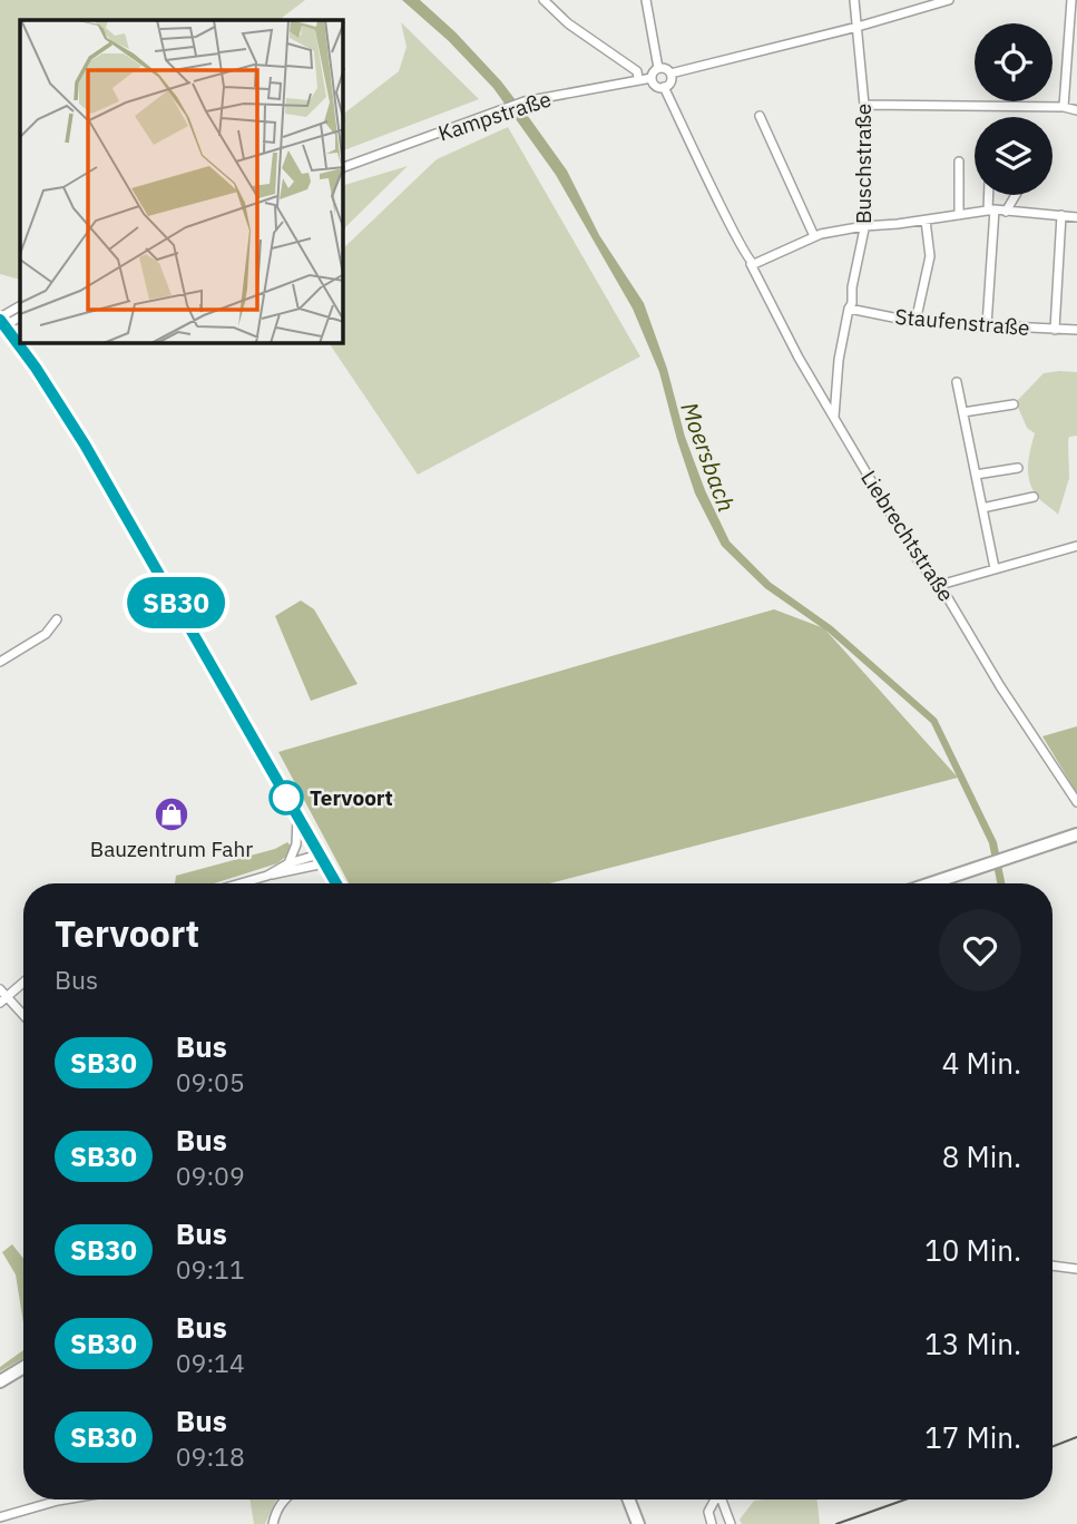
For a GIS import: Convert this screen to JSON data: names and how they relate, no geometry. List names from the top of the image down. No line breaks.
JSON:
{"streets":{"street":["Kampstraße","Buschstraße","Staufenstraße","Liebrechtstraße"]},"crossings":[["Kampstraße","Liebrechtstraße"],["Buschstraße","Staufenstraße"],["Buschstraße","Liebrechtstraße"]],"water":["Moersbach"],"places":{"other":["Tervoort"],"shop":["Bauzentrum Fahr"]},"lines":["bus line SB30"],"page":{"on_map":"SB30","heading":["Tervoort","Bus"],"list":[{"mark":"SB30","name":"Bus","note":"09:05","value":"4 Min."},{"mark":"SB30","name":"Bus","note":"09:09","value":"8 Min."},{"mark":"SB30","name":"Bus","note":"09:11","value":"10 Min."},{"mark":"SB30","name":"Bus","note":"09:14","value":"13 Min."},{"mark":"SB30","name":"Bus","note":"09:18","value":"17 Min."}]}}
